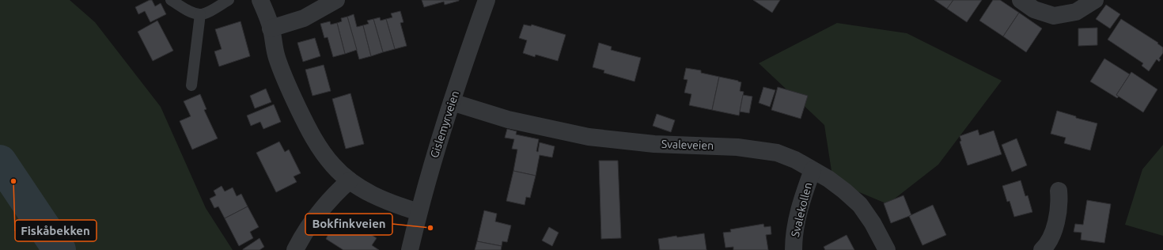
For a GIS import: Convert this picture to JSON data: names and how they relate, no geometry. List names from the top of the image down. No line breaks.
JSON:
{"streets":{"street":["Gislemyrveien","Svaleveien","Svalekollen"]},"crossings":[["Gislemyrveien","Svaleveien"],["Svaleveien","Svalekollen"]],"places":["Fiskåbekken","Bokfinkveien"]}
